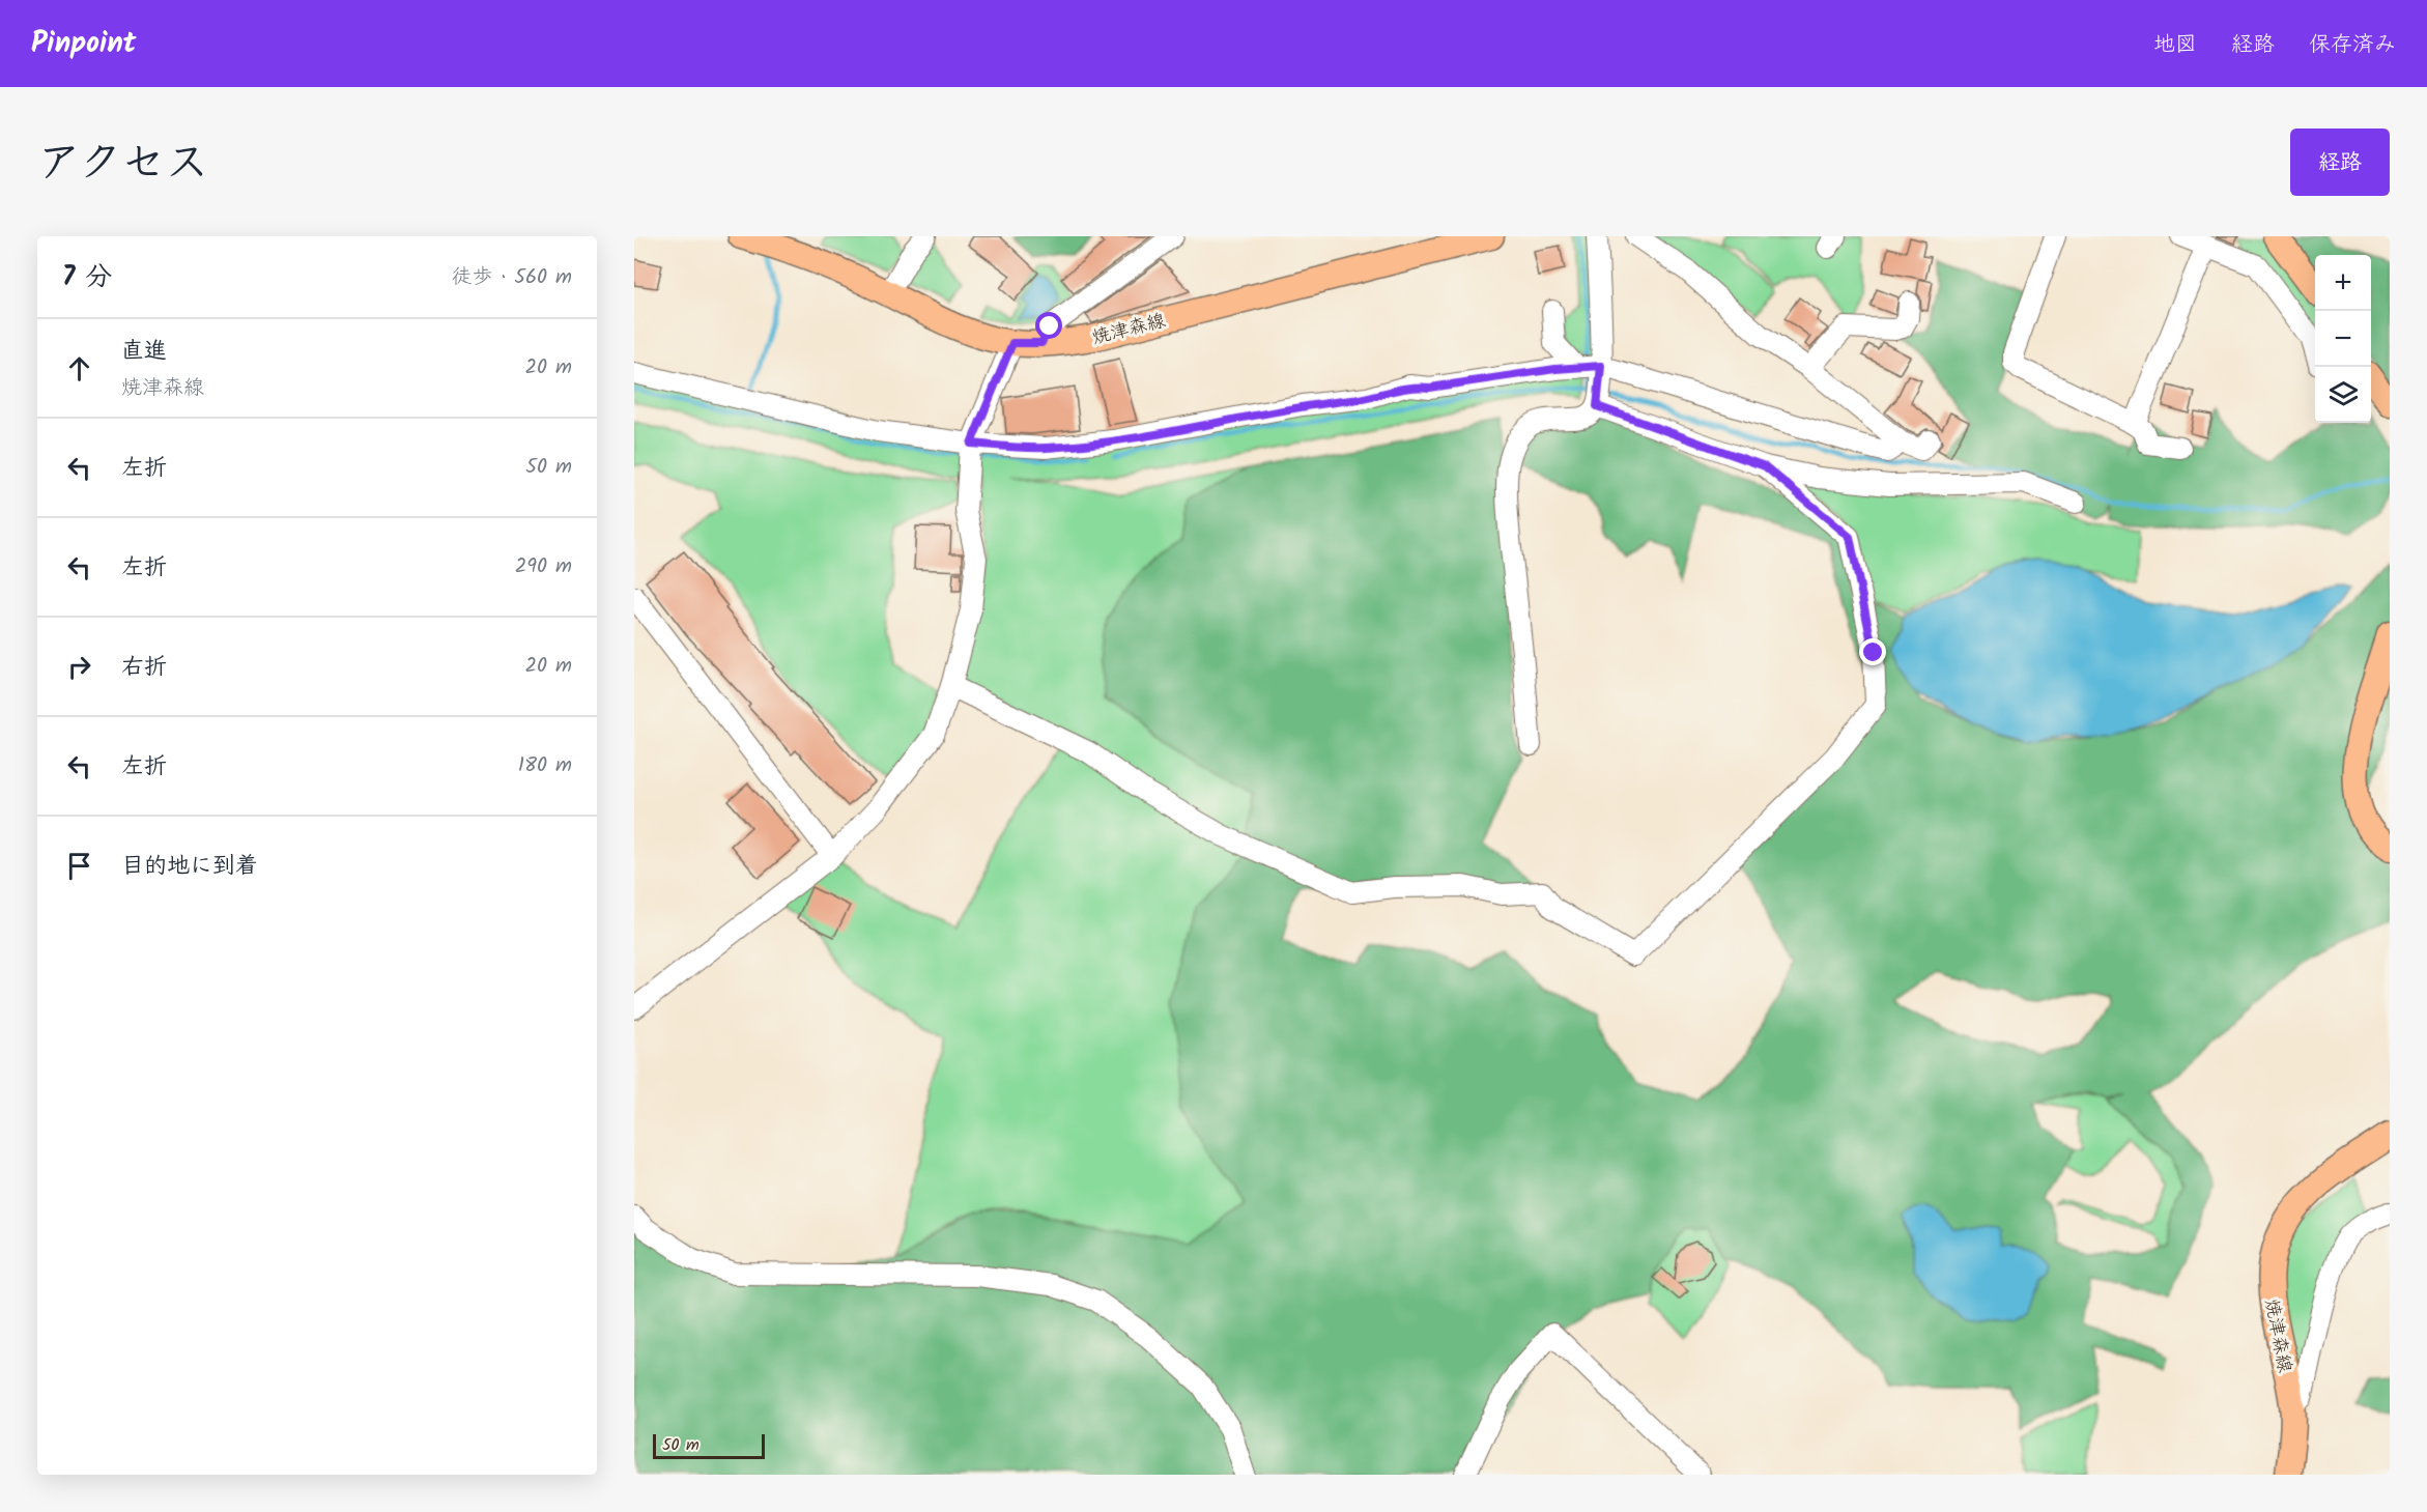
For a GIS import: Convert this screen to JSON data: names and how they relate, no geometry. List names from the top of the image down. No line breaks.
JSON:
{"streets":{"main road":["焼津森線"]},"scale_bar":"50 m","page":{"header":"Pinpoint","nav":["地図","経路","保存済み"],"title":"アクセス","buttons":"経路","heading":["7 分","徒歩 · 560 m"],"map_buttons":["+","−"],"list":[["直進","焼津森線","20 m"],["左折","50 m"],["左折","290 m"],["右折","20 m"],["左折","180 m"],"目的地に到着"],"scale":"50 m"}}
